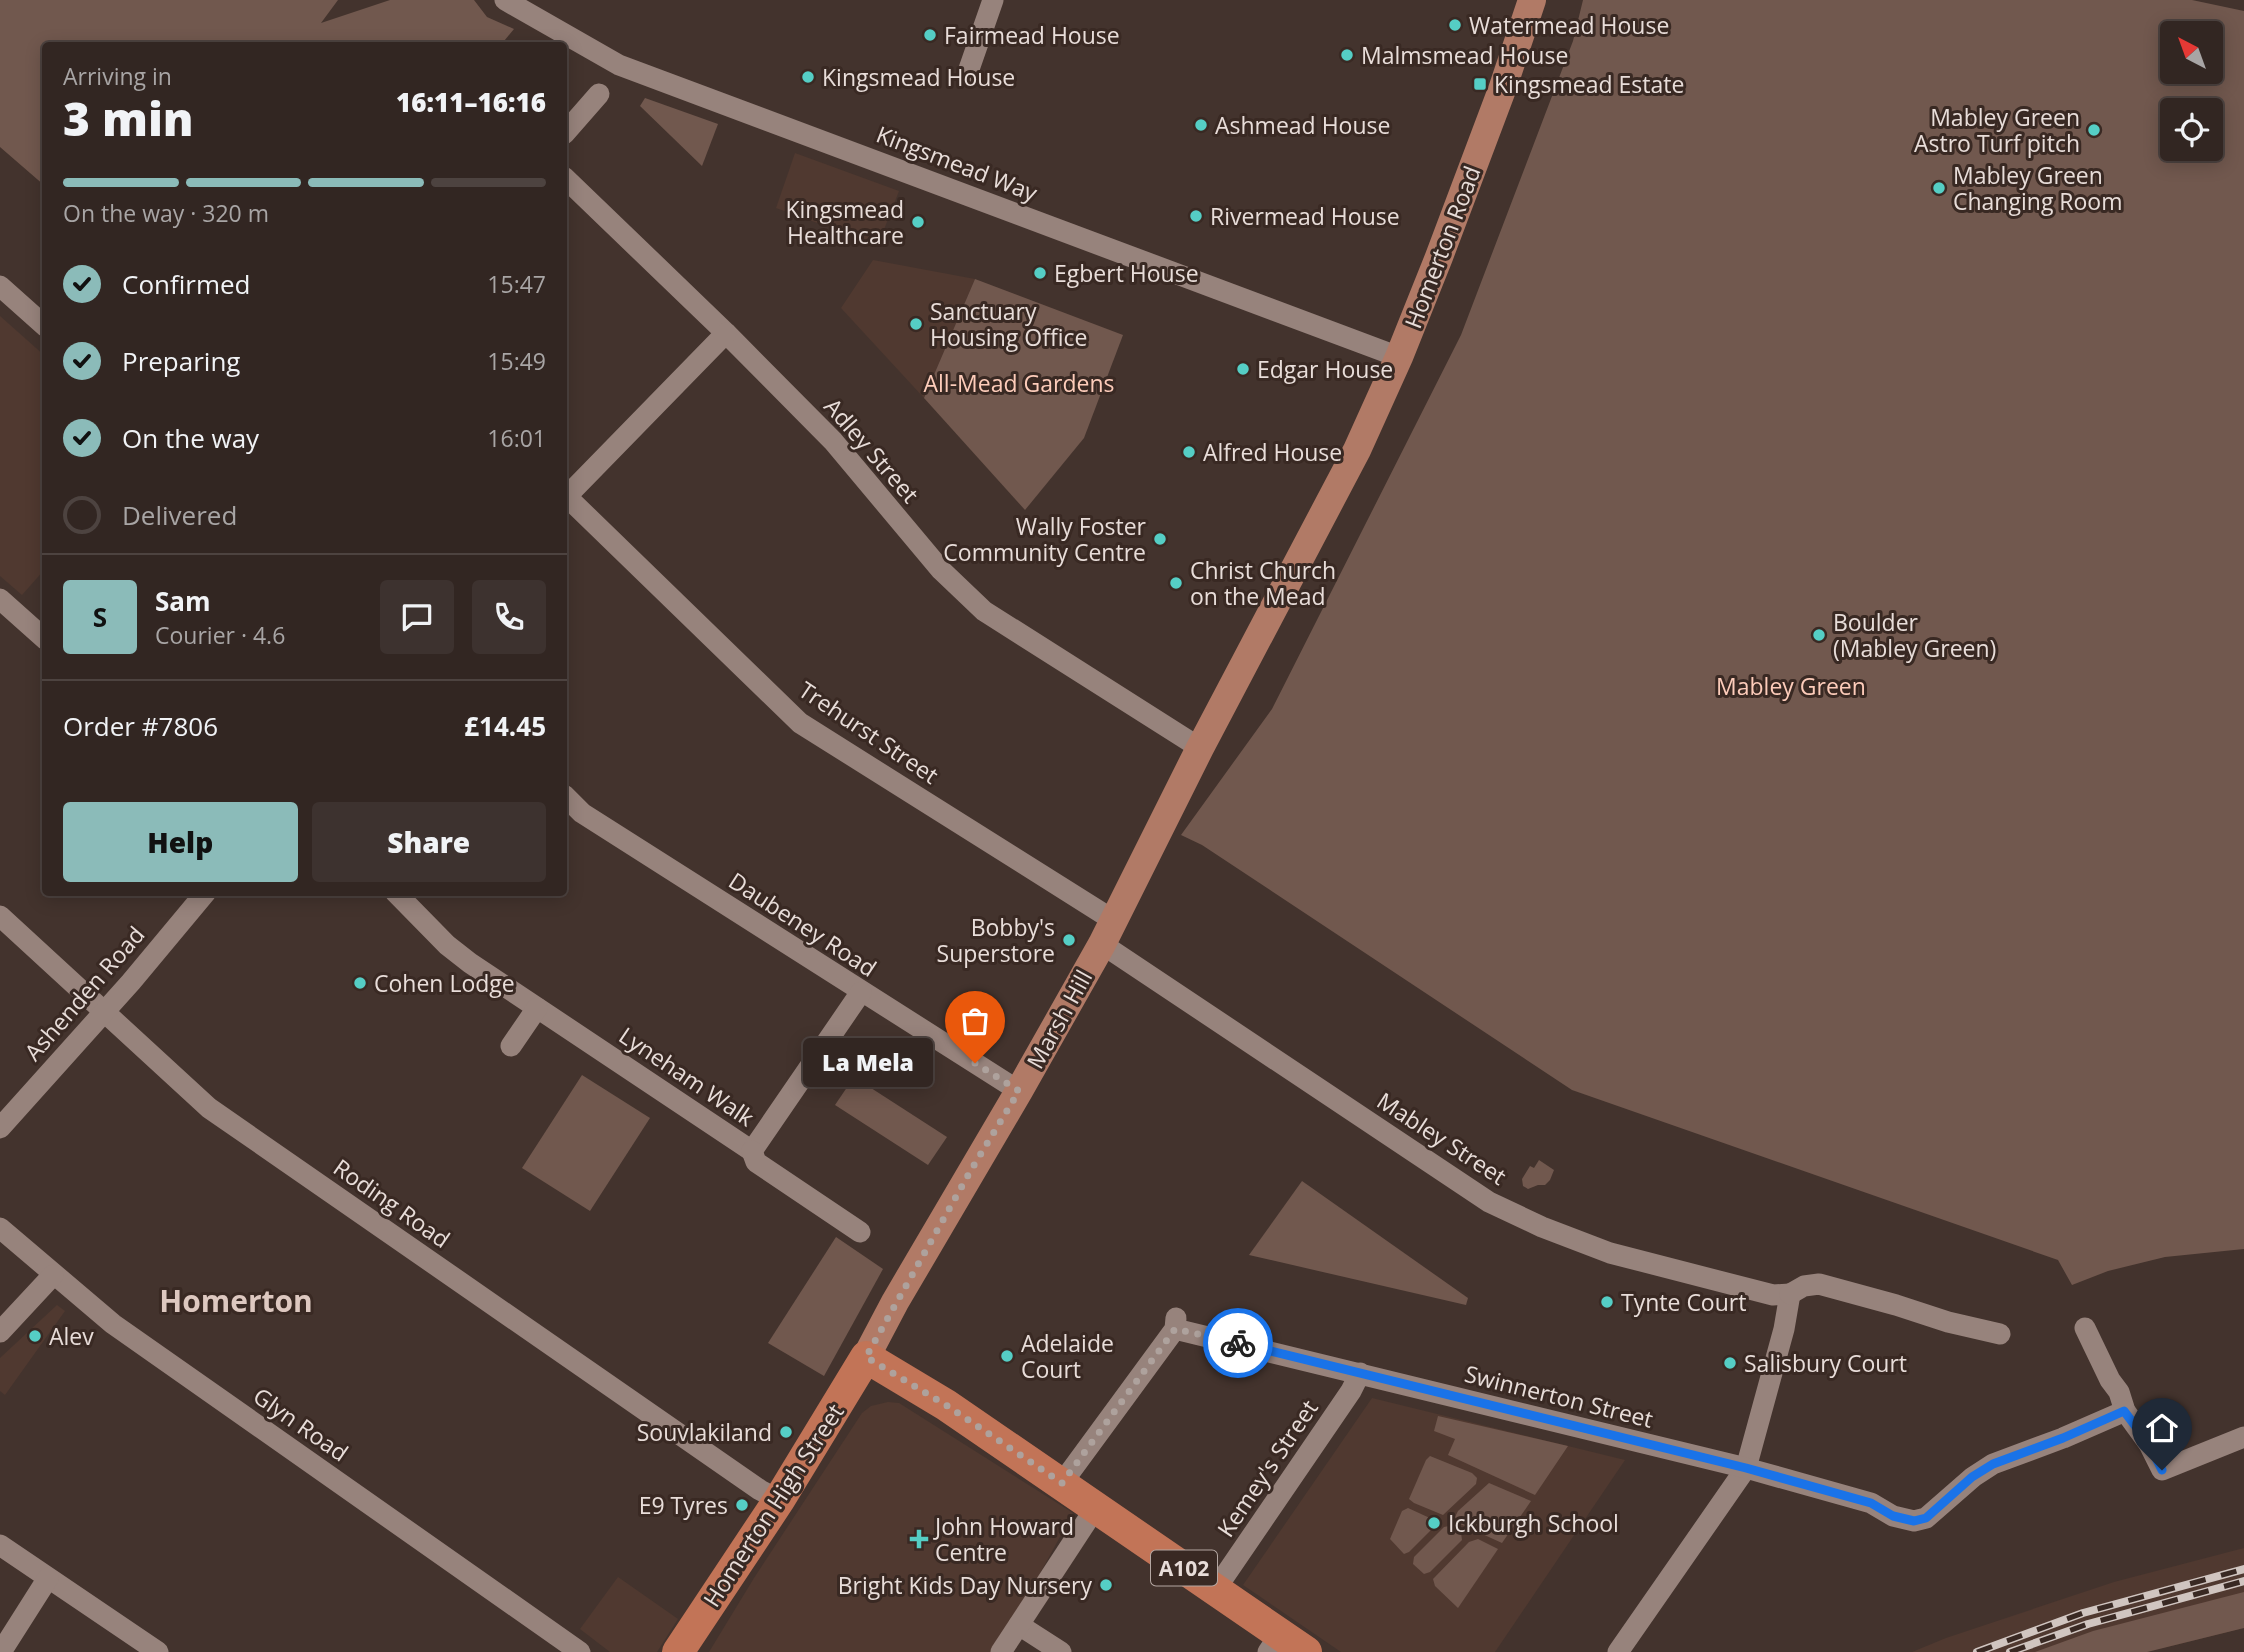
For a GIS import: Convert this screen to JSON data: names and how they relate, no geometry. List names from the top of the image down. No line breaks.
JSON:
{"streets":{"highway":["Homerton High Street","A102"],"main road":["Homerton Road","Marsh Hill"],"street":["Kingsmead Way","Adley Street","Trehurst Street","Daubeney Road","Ashenden Road","Lyneham Walk","Mabley Street","Roding Road","Swinnerton Street","Glyn Road","Kemey's Street"]},"crossings":[["Kingsmead Way","Homerton Road"],["Homerton Road","Adley Street"],["Homerton Road","Marsh Hill"],["Adley Street","Marsh Hill"],["Trehurst Street","Marsh Hill"],["Trehurst Street","Mabley Street"],["Daubeney Road","Marsh Hill"],["Daubeney Road","Lyneham Walk"],["Ashenden Road","Roding Road"],["Marsh Hill","Mabley Street"],["Marsh Hill","Homerton High Street"],["Marsh Hill","A102"],["Roding Road","Homerton High Street"],["Swinnerton Street","Kemey's Street"],["Swinnerton Street","A102"],["Kemey's Street","A102"],["Homerton High Street","A102"]],"districts":["Homerton"],"parks":["All-Mead Gardens","Mabley Green"],"places":{"other":["Watermead House","Fairmead House","Malmsmead House","Kingsmead House","Ashmead House","Mabley Green Astro Turf pitch","Mabley Green Changing Room","Rivermead House","Kingsmead Healthcare","Egbert House","Sanctuary Housing Office","Edgar House","Alfred House","Wally Foster Community Centre","Christ Church on the Mead","Boulder (Mabley Green)","Bobby's Superstore","Cohen Lodge","La Mela","Tynte Court","Alev","Adelaide Court","Salisbury Court","Souvlakiland","E9 Tyres","Ickburgh School","Bright Kids Day Nursery"],"transit":["Kingsmead Estate"],"health":["John Howard Centre"]},"north":"top left","page":{"heading":["3 min","Arriving in","16:11–16:16"],"panel":["Sam","Courier · 4.6","Order #7806","£14.45"],"bar":"On the way · 320 m","list":[["Confirmed","15:47"],["Preparing","15:49"],["On the way","16:01"],"Delivered"],"round":"S","buttons":["Help","Share"],"bubble":"La Mela"}}
